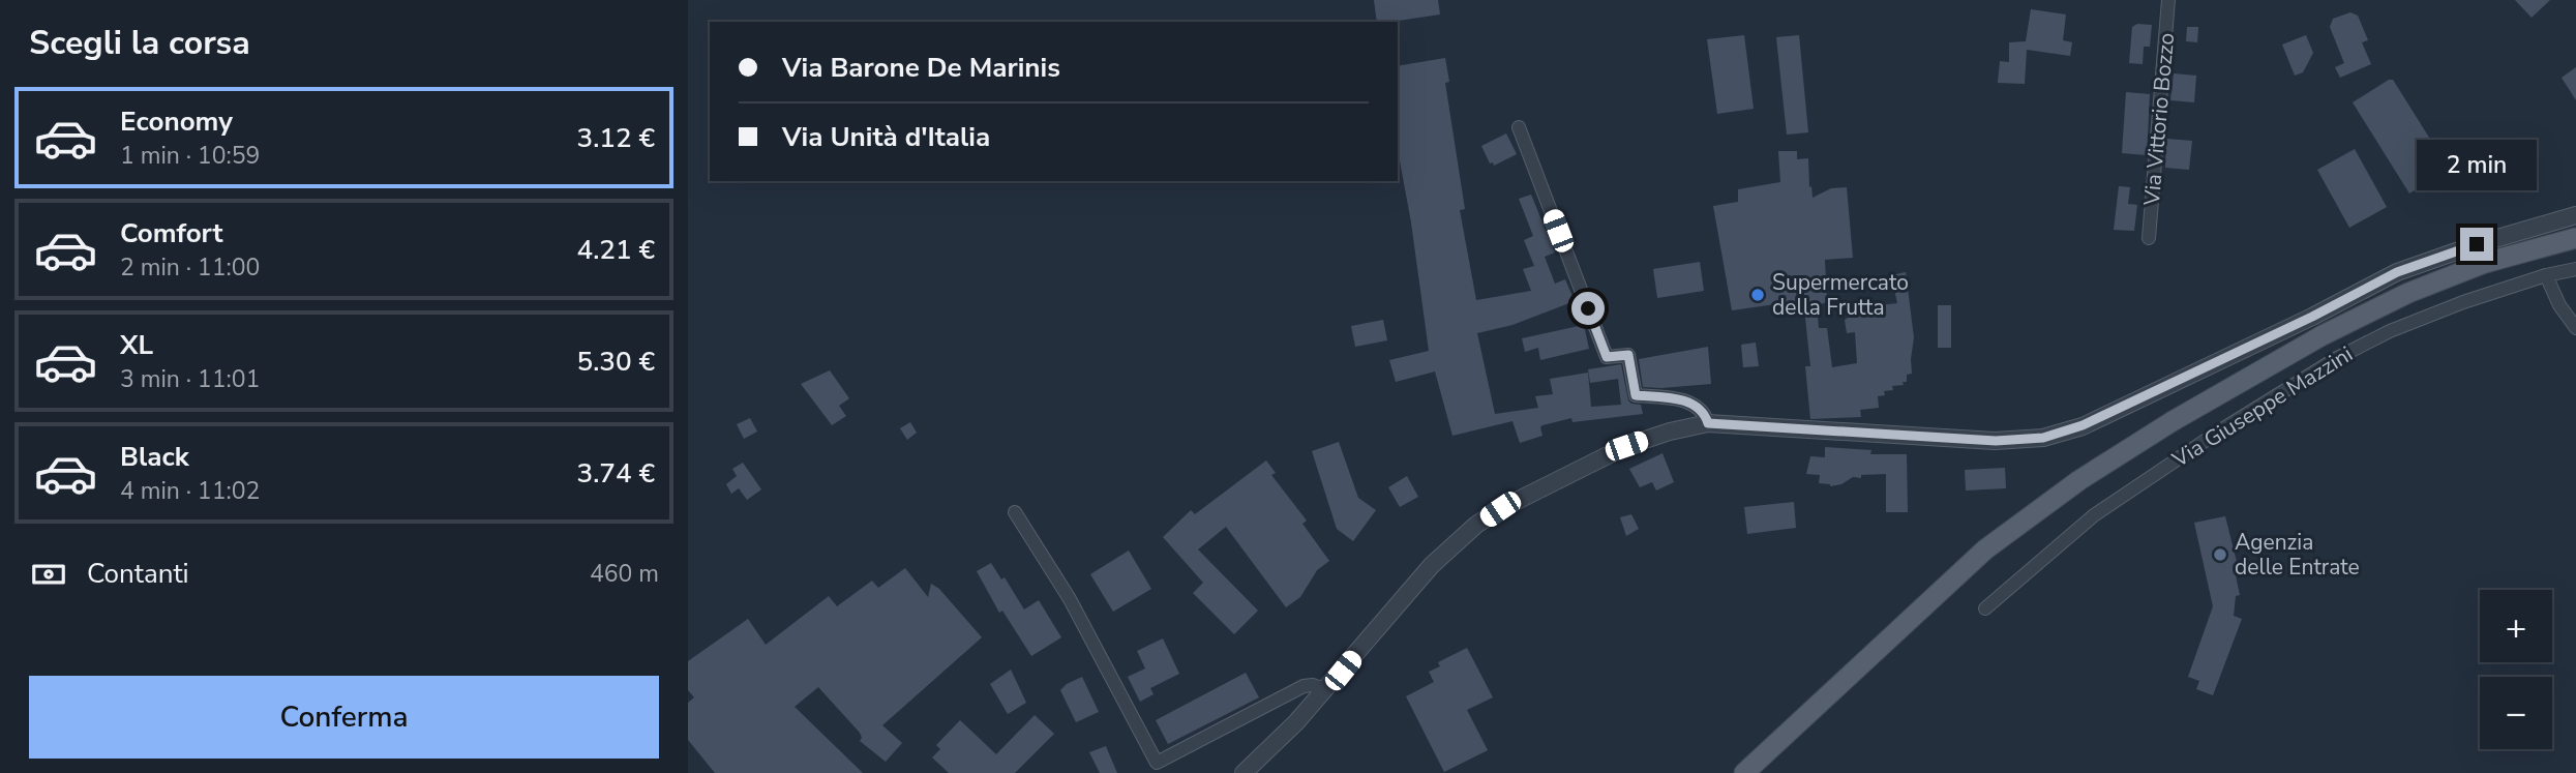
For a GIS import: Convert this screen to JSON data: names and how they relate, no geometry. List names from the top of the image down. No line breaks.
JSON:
{"streets":{"street":["Via Vittorio Bozzo","Via Giuseppe Mazzini"]},"places":["Supermercato della Frutta","Agenzia delle Entrate"],"page":{"heading":"Scegli la corsa","banner":["Via Barone De Marinis","Via Unità d'Italia"],"list":[{"name":"Economy","note":"1 min · 10:59","value":"3.12 €"},{"name":"Comfort","note":"2 min · 11:00","value":"4.21 €"},{"name":"XL","note":"3 min · 11:01","value":"5.30 €"},{"name":"Black","note":"4 min · 11:02","value":"3.74 €"}],"bubble":"2 min","pay":["Contanti","460 m"],"map_buttons":["+","−"],"buttons":"Conferma"}}
